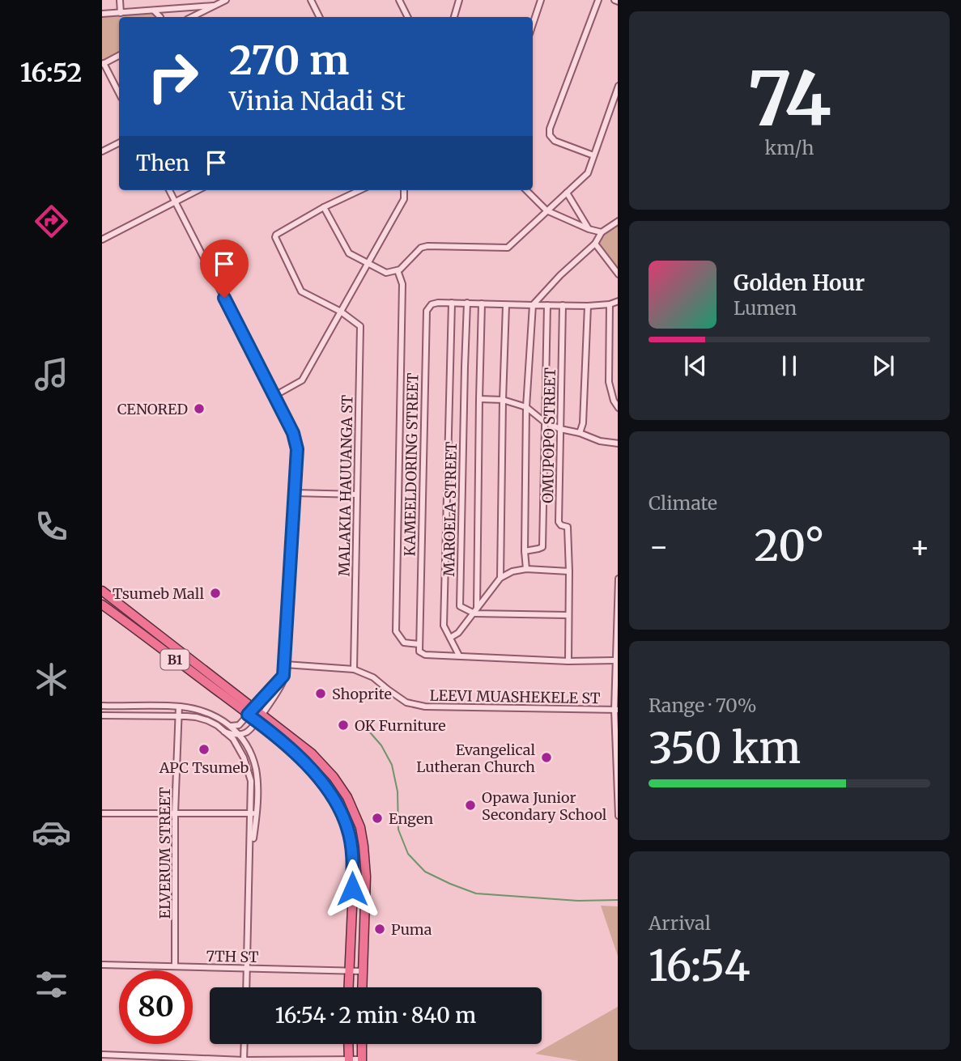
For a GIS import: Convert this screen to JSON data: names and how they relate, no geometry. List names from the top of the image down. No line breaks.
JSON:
{"streets":{"highway":["B1"],"street":["OMUPOPO STREET","KAMEELDORING STREET","MALAKIA HAUUANGA ST","MAROELA STREET","LEEVI MUASHEKELE ST","ELVERUM STREET","7TH ST"]},"crossings":[["OMUPOPO STREET","KAMEELDORING STREET"],["KAMEELDORING STREET","MAROELA STREET"],["MALAKIA HAUUANGA ST","LEEVI MUASHEKELE ST"],["B1","7TH ST"],["ELVERUM STREET","7TH ST"]],"places":["CENORED","Tsumeb Mall","Shoprite","OK Furniture","APC Tsumeb","Evangelical Lutheran Church","Opawa Junior Secondary School","Engen","Puma"],"page":{"tabs":"16:52","tile":[["74","km/h"],"Climate",["Range · 70%","350 km"],["Arrival","16:54"]],"turn":["270 m","Vinia Ndadi St"],"then":"Then","song":["Golden Hour","Lumen"],"heat":["−","20°","+"],"limit":"80","trip":"16:54 · 2 min · 840 m"}}
